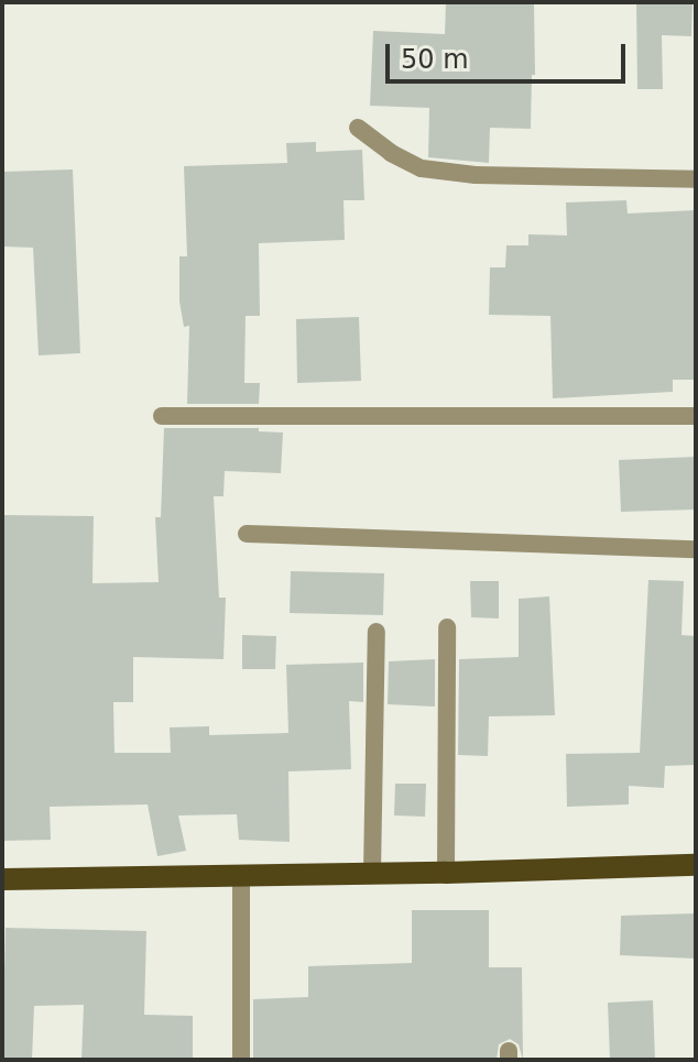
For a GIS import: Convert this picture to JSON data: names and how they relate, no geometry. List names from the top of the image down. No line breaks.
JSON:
{"scale_bar":"50 m"}
